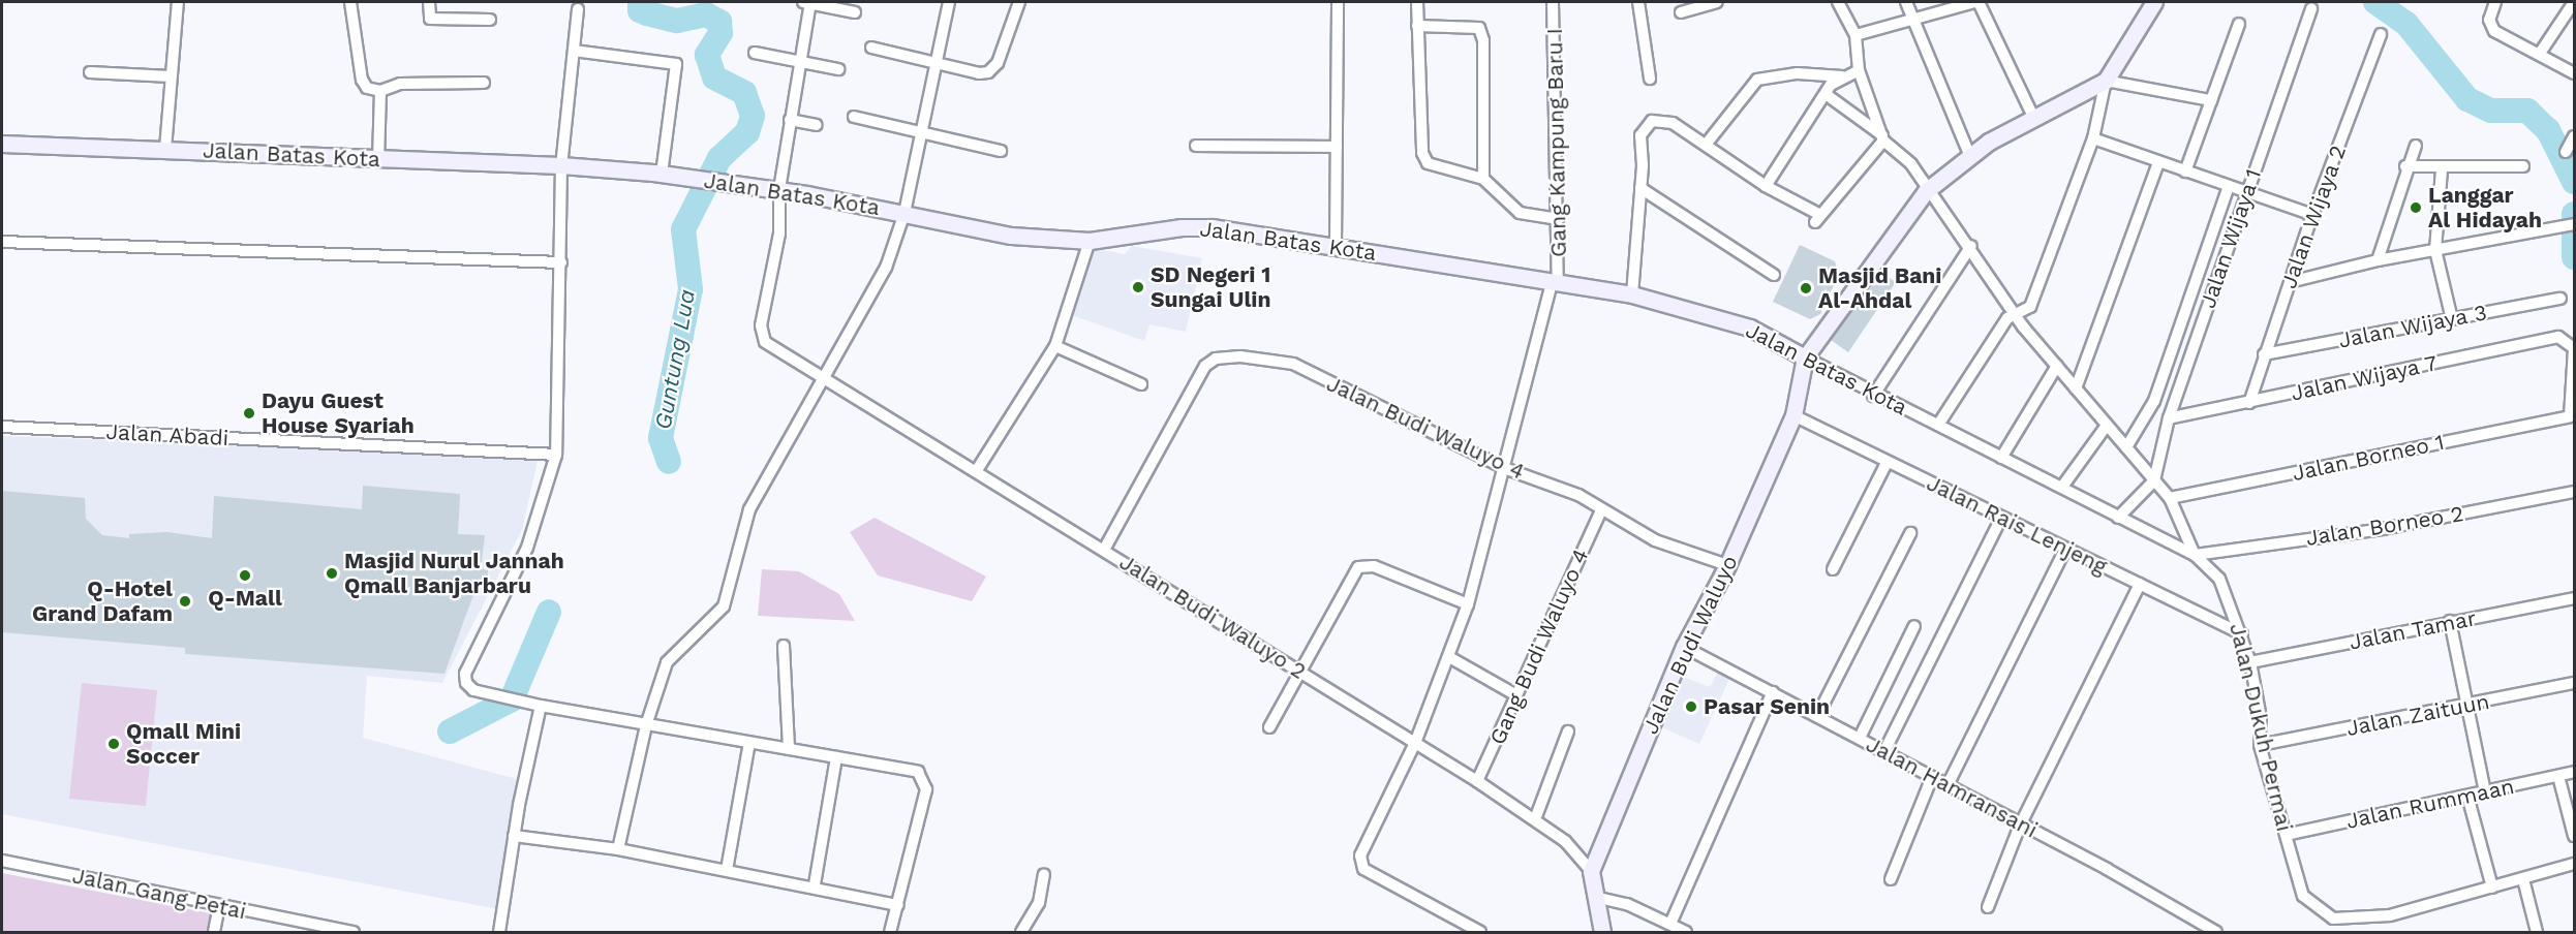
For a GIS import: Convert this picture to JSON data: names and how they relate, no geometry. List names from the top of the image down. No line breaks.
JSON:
{"streets":{"street":["Gang Kampung Baru I","Jalan Batas Kota","Jalan Wijaya 2","Jalan Wijaya 1","Jalan Wijaya 3","Jalan Wijaya 7","Jalan Budi Waluyo 4","Jalan Abadi","Jalan Borneo 1","Jalan Rais Lenjeng","Jalan Borneo 2","Jalan Budi Waluyo 2","Jalan Tamar","Jalan Budi Waluyo","Gang Budi Waluyo 4","Jalan Zaituun","Jalan Dukuh Permai","Jalan Hamransani","Jalan Rummaan","Jalan Gang Petai"]},"crossings":[["Gang Kampung Baru I","Jalan Batas Kota"],["Gang Kampung Baru I","Jalan Budi Waluyo 4"],["Gang Kampung Baru I","Jalan Budi Waluyo 2"],["Jalan Batas Kota","Jalan Borneo 2"],["Jalan Batas Kota","Jalan Budi Waluyo 2"],["Jalan Batas Kota","Jalan Budi Waluyo"],["Jalan Batas Kota","Jalan Dukuh Permai"],["Jalan Wijaya 2","Jalan Wijaya 3"],["Jalan Wijaya 2","Jalan Wijaya 7"],["Jalan Wijaya 1","Jalan Wijaya 7"],["Jalan Wijaya 7","Jalan Borneo 1"],["Jalan Budi Waluyo 4","Jalan Budi Waluyo 2"],["Jalan Budi Waluyo 4","Jalan Budi Waluyo"],["Jalan Budi Waluyo 4","Gang Budi Waluyo 4"],["Jalan Rais Lenjeng","Jalan Budi Waluyo"],["Jalan Rais Lenjeng","Jalan Dukuh Permai"],["Jalan Budi Waluyo 2","Jalan Budi Waluyo"],["Jalan Budi Waluyo 2","Gang Budi Waluyo 4"],["Jalan Tamar","Jalan Dukuh Permai"],["Jalan Budi Waluyo","Jalan Hamransani"],["Jalan Zaituun","Jalan Dukuh Permai"],["Jalan Dukuh Permai","Jalan Rummaan"]],"water":["Guntung Lua"],"places":["Langgar Al Hidayah","SD Negeri 1 Sungai Ulin","Masjid Bani Al-Ahdal","Dayu Guest House Syariah","Masjid Nurul Jannah Qmall Banjarbaru","Q-Mall","Q-Hotel Grand Dafam","Pasar Senin","Qmall Mini Soccer"]}
